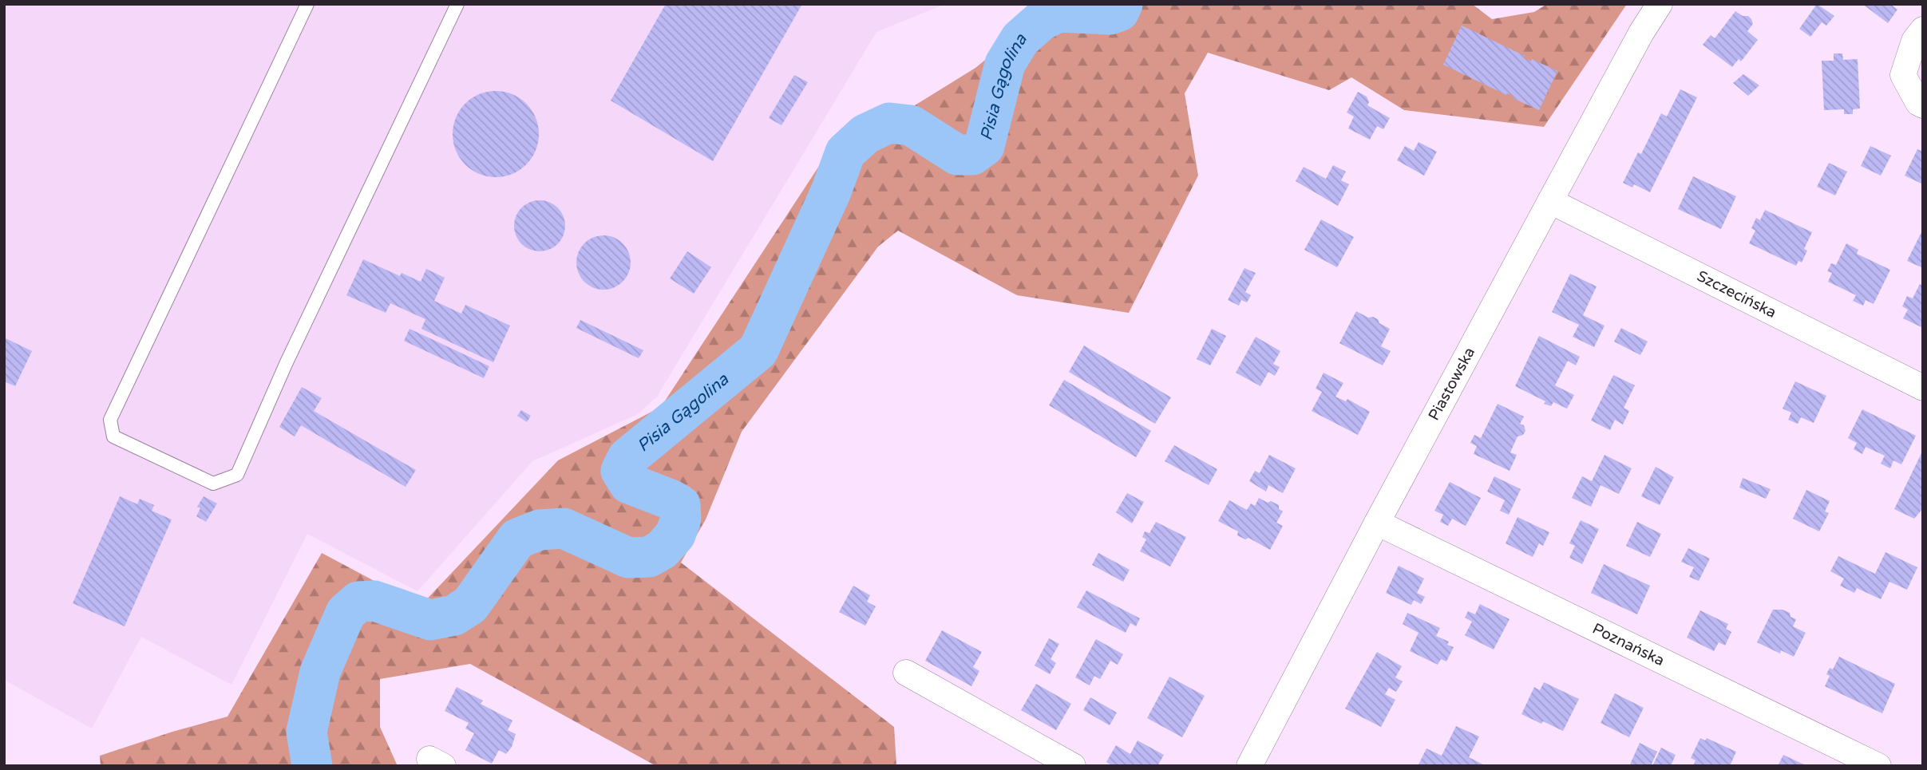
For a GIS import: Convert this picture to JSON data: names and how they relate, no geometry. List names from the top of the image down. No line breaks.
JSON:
{"streets":{"street":["Szczecińska","Piastowska","Poznańska"]},"crossings":[["Szczecińska","Piastowska"],["Piastowska","Poznańska"]],"water":["Pisia Gągolina"]}
